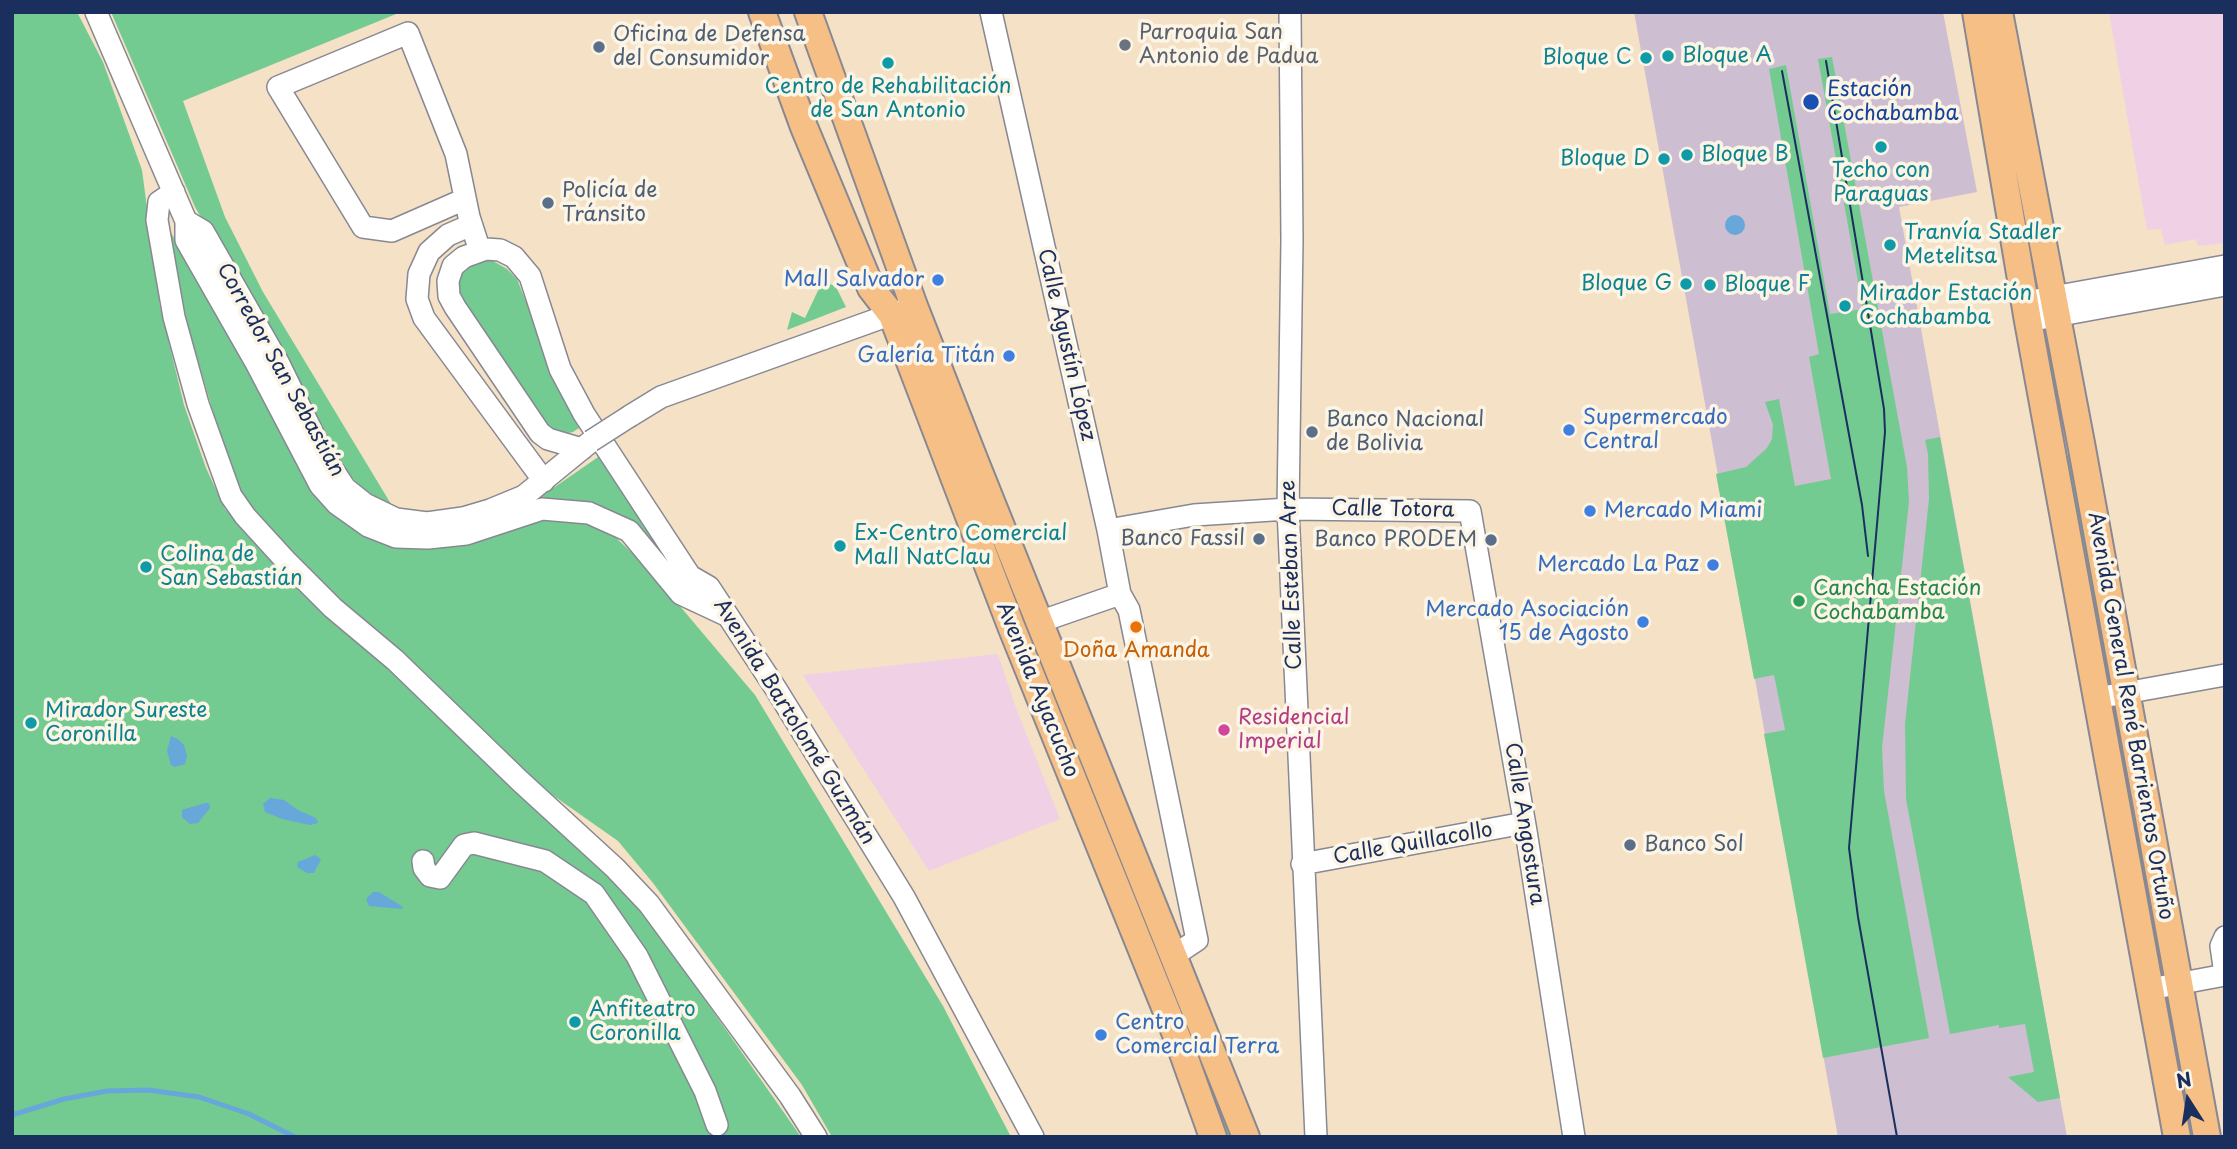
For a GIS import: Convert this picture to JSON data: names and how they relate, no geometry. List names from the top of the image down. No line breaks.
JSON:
{"streets":{"main road":["Avenida Ayacucho","Avenida General René Barrientos Ortuño"],"street":["Calle Agustín López","Corredor San Sebastián","Calle Totora","Calle Esteban Arze","Avenida Bartolomé Guzmán","Calle Angostura","Calle Quillacollo"]},"crossings":[["Calle Agustín López","Calle Totora"],["Calle Agustín López","Avenida Ayacucho"],["Corredor San Sebastián","Avenida Ayacucho"],["Corredor San Sebastián","Avenida Bartolomé Guzmán"],["Calle Totora","Calle Esteban Arze"],["Calle Totora","Calle Angostura"],["Calle Esteban Arze","Calle Quillacollo"],["Calle Angostura","Calle Quillacollo"]],"places":["Parroquia San Antonio de Padua","Oficina de Defensa del Consumidor","Bloque A","Bloque C","Centro de Rehabilitación de San Antonio","Estación Cochabamba","Techo con Paraguas","Bloque B","Bloque D","Policía de Tránsito","Tranvía Stadler Metelitsa","Mall Salvador","Bloque G","Bloque F","Mirador Estación Cochabamba","Galería Titán","Supermercado Central","Banco Nacional de Bolivia","Mercado Miami","Banco Fassil","Banco PRODEM","Ex-Centro Comercial Mall NatClau","Mercado La Paz","Colina de San Sebastián","Cancha Estación Cochabamba","Mercado Asociación 15 de Agosto","Doña Amanda","Mirador Sureste Coronilla","Residencial Imperial","Banco Sol","Anfiteatro Coronilla","Centro Comercial Terra"],"north":"top"}
